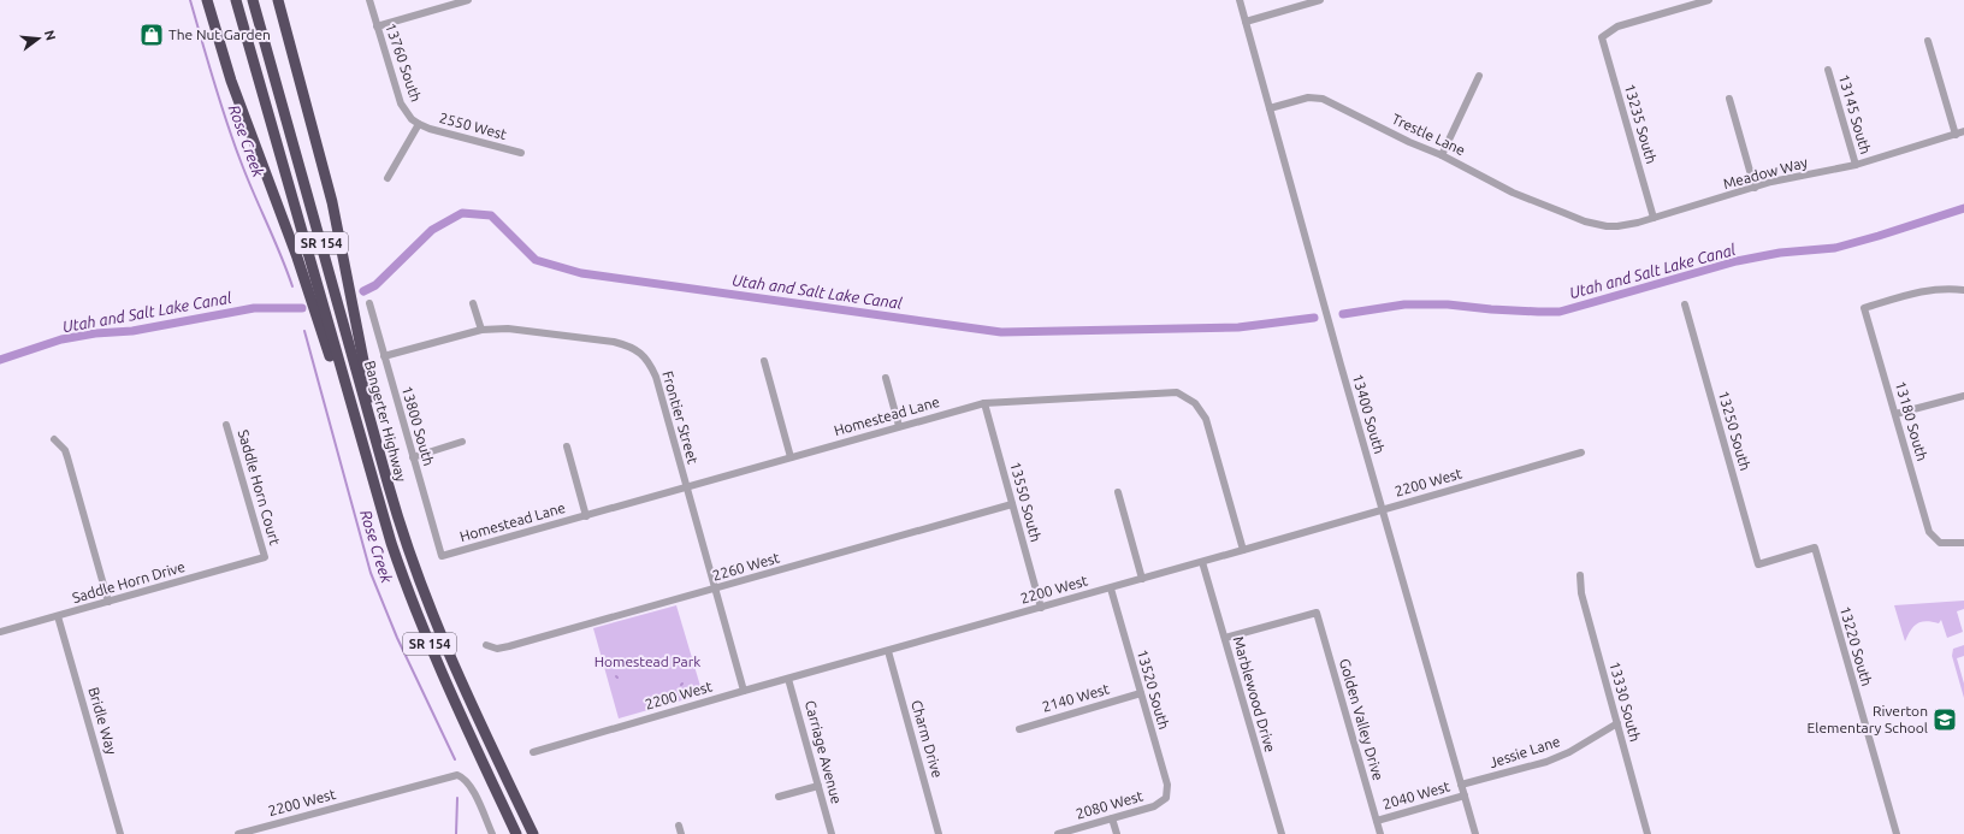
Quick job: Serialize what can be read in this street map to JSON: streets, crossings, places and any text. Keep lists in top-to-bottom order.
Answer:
{
  "streets": {
    "highway": ["SR 154", "Bangerter Highway"],
    "street": [
      "13760 South",
      "13145 South",
      "13235 South",
      "2550 West",
      "Trestle Lane",
      "Meadow Way",
      "13400 South",
      "Homestead Lane",
      "Frontier Street",
      "13180 South",
      "13800 South",
      "13250 South",
      "2200 West",
      "Saddle Horn Court",
      "13550 South",
      "2260 West",
      "Saddle Horn Drive",
      "13220 South",
      "13520 South",
      "Marblewood Drive",
      "2140 West",
      "13330 South",
      "Golden Valley Drive",
      "Bridle Way",
      "Charm Drive",
      "Carriage Avenue",
      "Jessie Lane",
      "2040 West",
      "2080 West"
    ]
  },
  "crossings": [
    ["13760 South", "2550 West"],
    ["13145 South", "Meadow Way"],
    ["13235 South", "Meadow Way"],
    ["Trestle Lane", "Meadow Way"],
    ["Trestle Lane", "13400 South"],
    ["13400 South", "2200 West"],
    ["13400 South", "Jessie Lane"],
    ["13400 South", "2040 West"],
    ["Homestead Lane", "Frontier Street"],
    ["Homestead Lane", "13800 South"],
    ["Homestead Lane", "2200 West"],
    ["Homestead Lane", "13550 South"],
    ["Frontier Street", "13800 South"],
    ["Frontier Street", "2200 West"],
    ["Frontier Street", "2260 West"],
    ["13250 South", "13220 South"],
    ["2200 West", "13550 South"],
    ["2200 West", "13520 South"],
    ["2200 West", "Marblewood Drive"],
    ["2200 West", "Charm Drive"],
    ["2200 West", "Carriage Avenue"],
    ["Saddle Horn Court", "Saddle Horn Drive"],
    ["13550 South", "2260 West"],
    ["Saddle Horn Drive", "Bridle Way"],
    ["13520 South", "2140 West"],
    ["13520 South", "2080 West"],
    ["Marblewood Drive", "Golden Valley Drive"],
    ["13330 South", "Jessie Lane"],
    ["Golden Valley Drive", "2040 West"]
  ],
  "water": ["Rose Creek", "Utah and Salt Lake Canal"],
  "parks": ["Homestead Park"],
  "places": {
    "shop": ["The Nut Garden"],
    "school or university": ["Riverton Elementary School"]
  },
  "north": "right"
}
